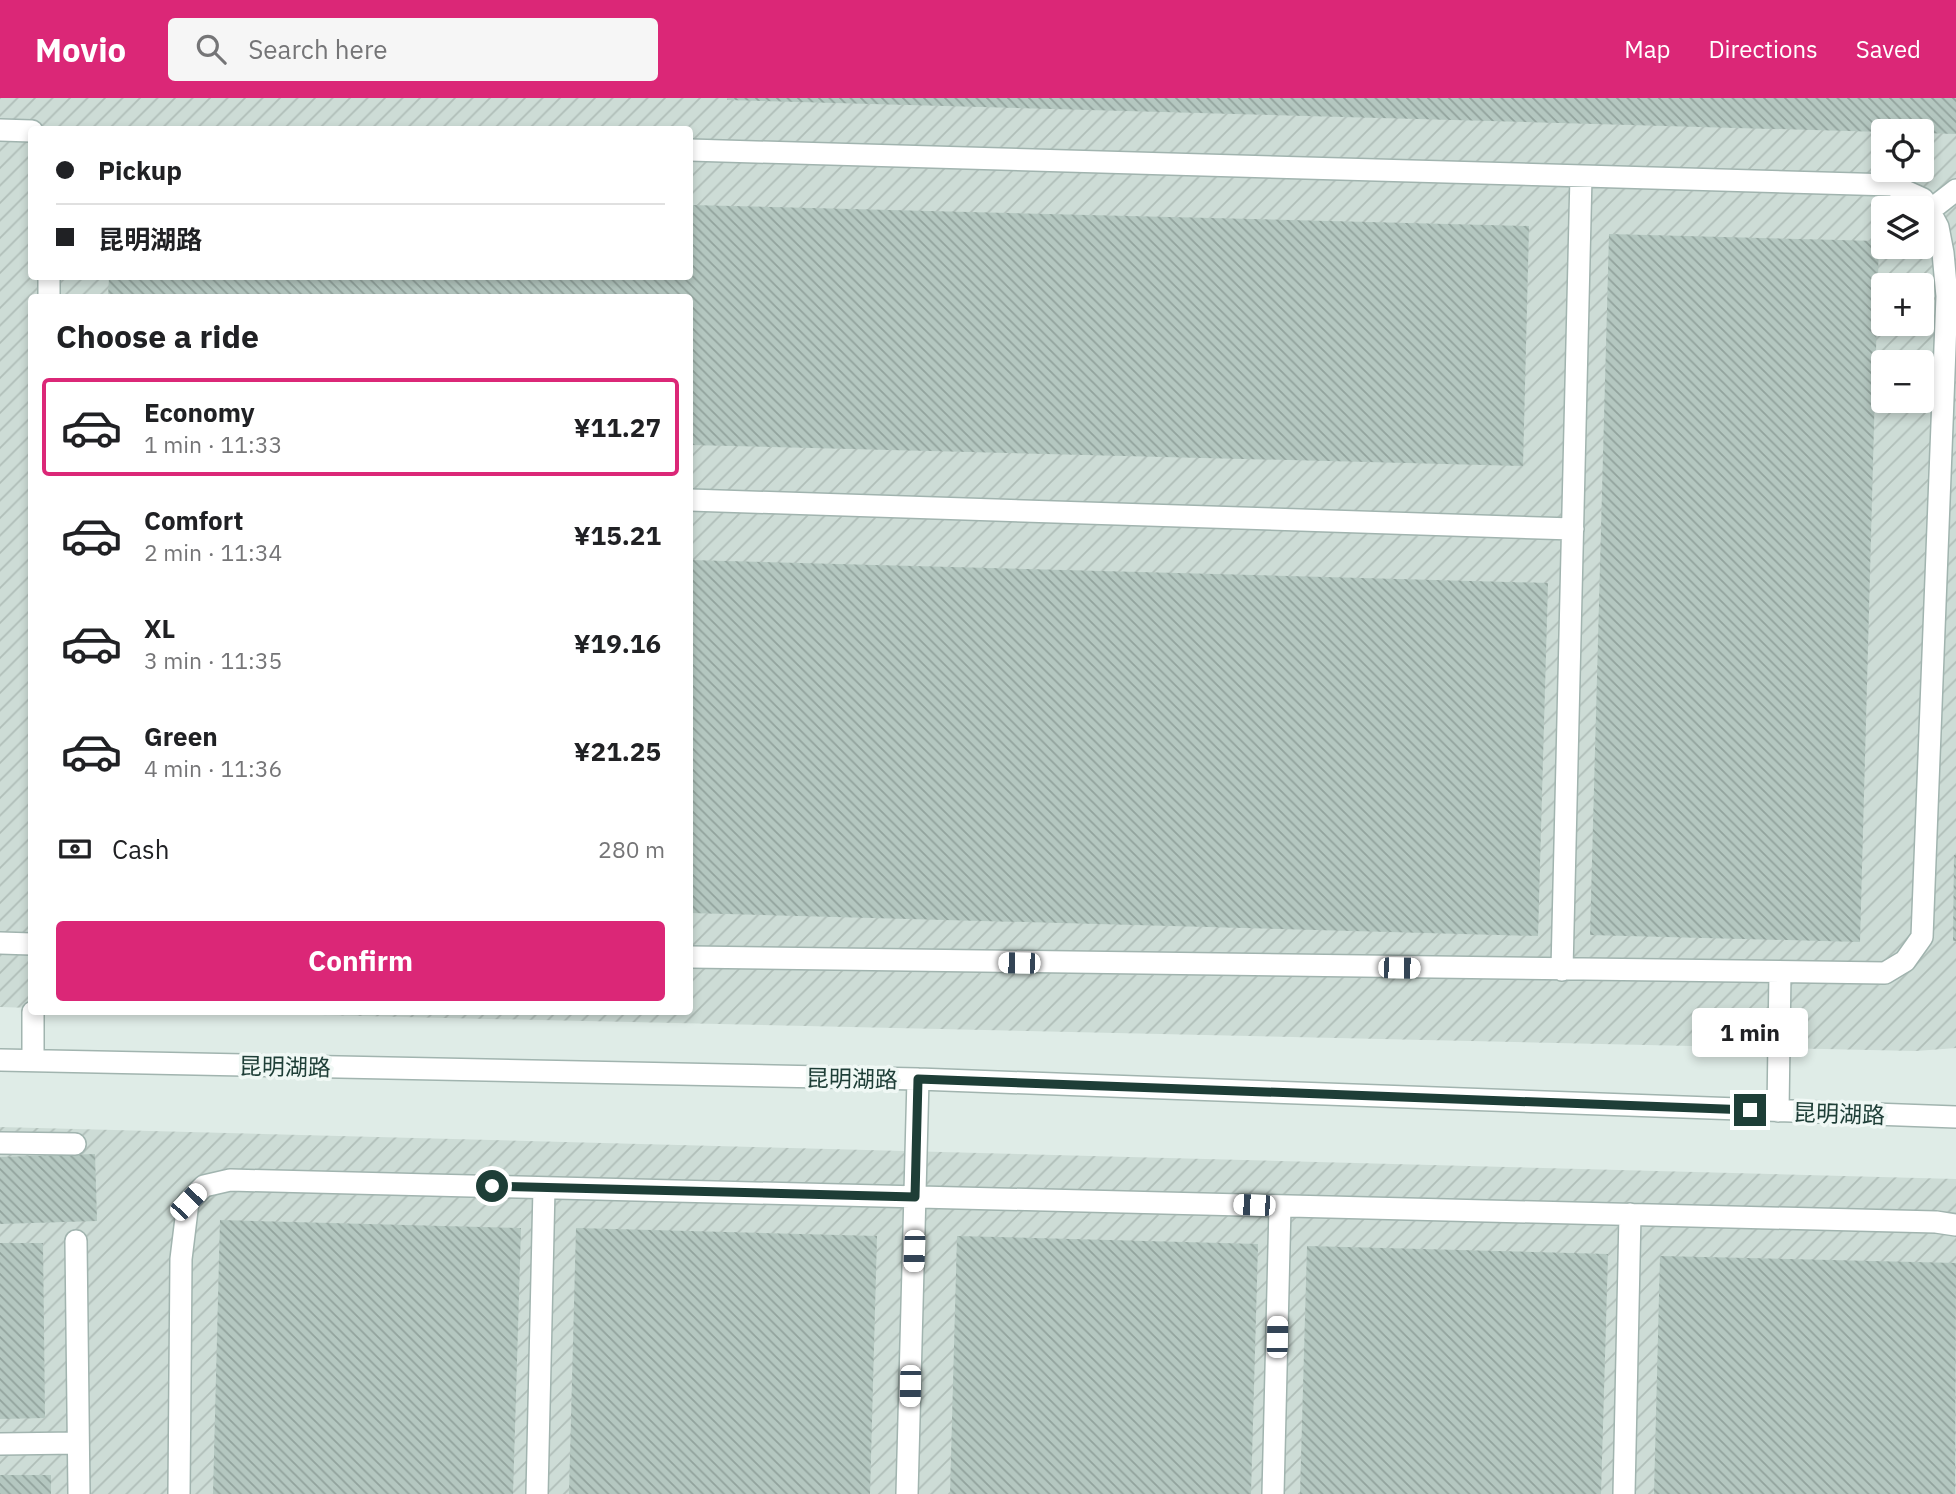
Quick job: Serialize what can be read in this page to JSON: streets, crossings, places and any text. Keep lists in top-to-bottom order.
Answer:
{
  "streets": {
    "street": ["昆明湖路"]
  },
  "page": {
    "header": "Movio",
    "search": "Search here",
    "nav": ["Map", "Directions", "Saved"],
    "map_buttons": ["+", "−"],
    "banner": ["Pickup", "昆明湖路"],
    "heading": "Choose a ride",
    "list": [
      {
        "name": "Economy",
        "note": "1 min · 11:33",
        "value": "¥11.27"
      },
      {
        "name": "Comfort",
        "note": "2 min · 11:34",
        "value": "¥15.21"
      },
      {
        "name": "XL",
        "note": "3 min · 11:35",
        "value": "¥19.16"
      },
      {
        "name": "Green",
        "note": "4 min · 11:36",
        "value": "¥21.25"
      }
    ],
    "pay": ["Cash", "280 m"],
    "buttons": "Confirm",
    "bubble": "1 min"
  }
}
